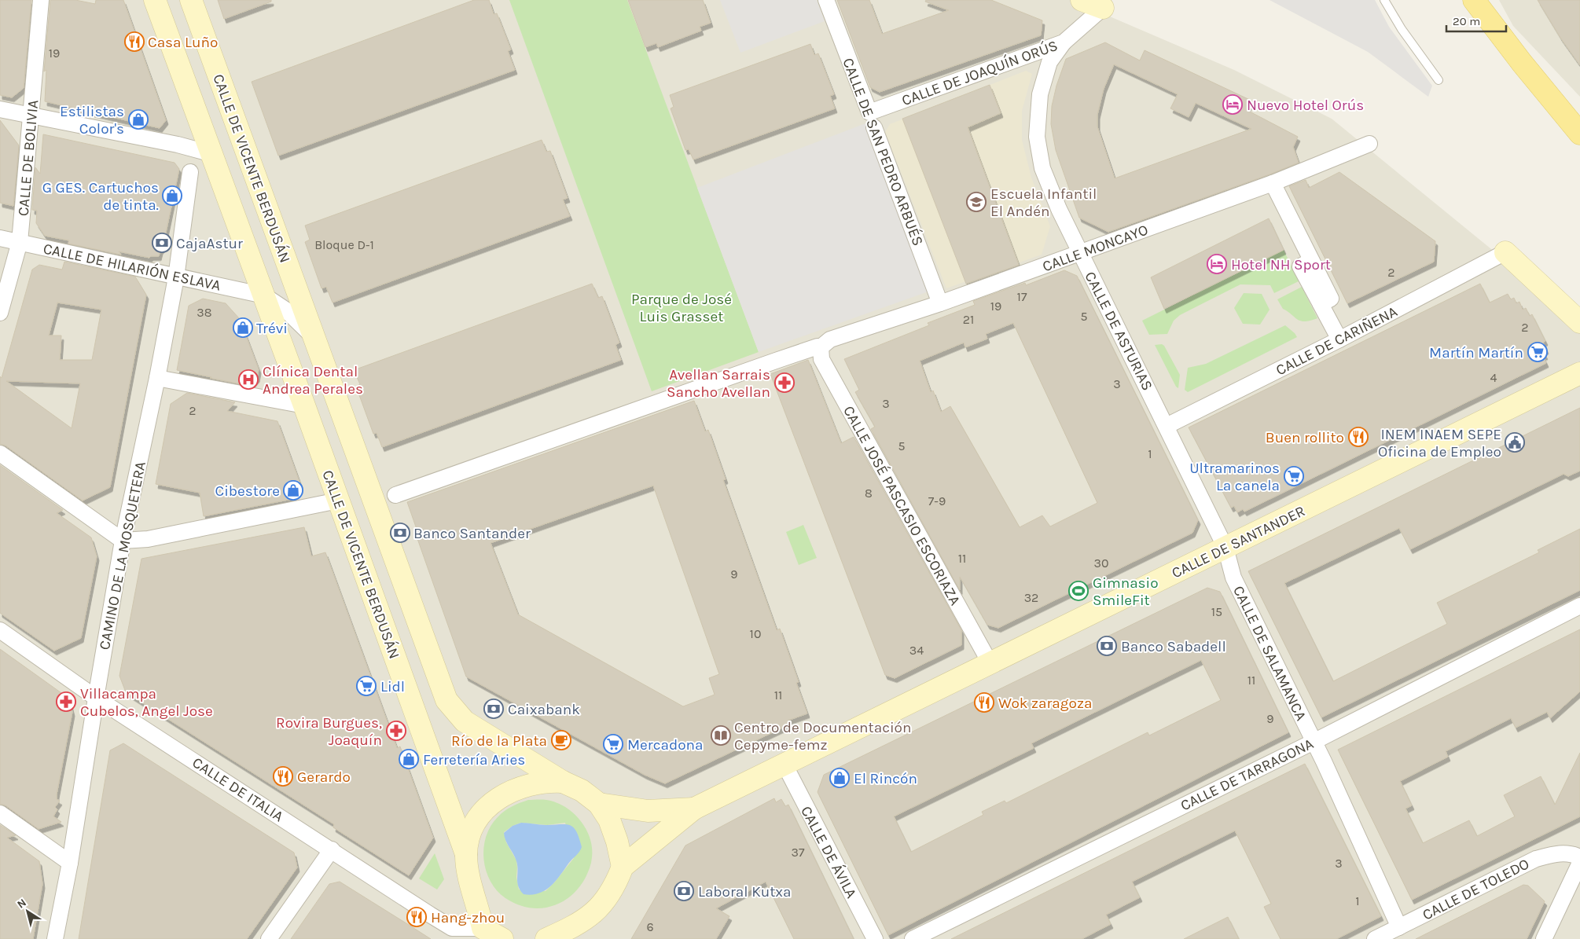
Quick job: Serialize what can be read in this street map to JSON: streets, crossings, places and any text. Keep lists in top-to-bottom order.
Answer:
{
  "streets": {
    "main road": ["CALLE DE VICENTE BERDUSÁN", "CALLE DE SANTANDER"],
    "street": [
      "CALLE DE JOAQUÍN ORÚS",
      "CALLE DE SAN PEDRO ARBUÉS",
      "CALLE DE BOLIVIA",
      "CALLE MONCAYO",
      "CALLE DE HILARIÓN ESLAVA",
      "CALLE DE ASTURIAS",
      "CALLE DE CARIÑENA",
      "CALLE JOSÉ PASCASIO ESCORIAZA",
      "CAMINO DE LA MOSQUETERA",
      "CALLE DE SALAMANCA",
      "CALLE DE TARRAGONA",
      "CALLE DE ITALIA",
      "CALLE DE ÁVILA",
      "CALLE DE TOLEDO"
    ]
  },
  "crossings": [
    ["CALLE DE JOAQUÍN ORÚS", "CALLE DE SAN PEDRO ARBUÉS"],
    ["CALLE DE JOAQUÍN ORÚS", "CALLE DE ASTURIAS"],
    ["CALLE DE SAN PEDRO ARBUÉS", "CALLE MONCAYO"],
    ["CALLE DE BOLIVIA", "CALLE DE HILARIÓN ESLAVA"],
    ["CALLE DE VICENTE BERDUSÁN", "CALLE DE HILARIÓN ESLAVA"],
    ["CALLE MONCAYO", "CALLE DE ASTURIAS"],
    ["CALLE MONCAYO", "CALLE JOSÉ PASCASIO ESCORIAZA"],
    ["CALLE DE HILARIÓN ESLAVA", "CAMINO DE LA MOSQUETERA"],
    ["CALLE DE ASTURIAS", "CALLE DE CARIÑENA"],
    ["CALLE DE ASTURIAS", "CALLE DE SANTANDER"],
    ["CALLE DE ASTURIAS", "CALLE DE SALAMANCA"],
    ["CALLE JOSÉ PASCASIO ESCORIAZA", "CALLE DE SANTANDER"],
    ["CALLE DE SANTANDER", "CALLE DE SALAMANCA"],
    ["CALLE DE SANTANDER", "CALLE DE ÁVILA"],
    ["CAMINO DE LA MOSQUETERA", "CALLE DE ITALIA"],
    ["CALLE DE SALAMANCA", "CALLE DE TARRAGONA"],
    ["CALLE DE SALAMANCA", "CALLE DE TOLEDO"]
  ],
  "parks": ["Parque de José Luis Grasset"],
  "places": {
    "restaurant": [
      "Casa Luño",
      "Buen rollito",
      "Wok zaragoza",
      "Gerardo",
      "Hang-zhou"
    ],
    "hotel": ["Nuevo Hotel Orús", "Hotel NH Sport"],
    "shop": [
      "Estilistas Color's",
      "G GES. Cartuchos de tinta.",
      "Trévi",
      "Cibestore",
      "Ferretería Aries",
      "El Rincón"
    ],
    "school or university": ["Escuela Infantil El Andén"],
    "bank": [
      "CajaAstur",
      "Banco Santander",
      "Banco Sabadell",
      "Caixabank",
      "Laboral Kutxa"
    ],
    "supermarket": [
      "Martín Martín",
      "Ultramarinos La canela",
      "Lidl",
      "Mercadona"
    ],
    "hospital": ["Clínica Dental Andrea Perales"],
    "pharmacy": ["Avellan Sarrais Sancho Avellan", "Villacampa Cubelos, Angel Jose", "Rovira Burgues, Joaquín"],
    "public building": ["INEM INAEM SEPE Oficina de Empleo"],
    "sports": ["Gimnasio SmileFit"],
    "library": ["Centro de Documentación Cepyme-femz"],
    "cafe": ["Río de la Plata"]
  },
  "house_numbers": [
    "19",
    "Bloque D-1",
    "2",
    "17",
    "19",
    "38",
    "5",
    "21",
    "2",
    "4",
    "3",
    "3",
    "2",
    "5",
    "1",
    "8",
    "7-9",
    "11",
    "30",
    "9",
    "32",
    "15",
    "10",
    "34",
    "11",
    "11",
    "9",
    "37",
    "3",
    "1",
    "6"
  ],
  "scale_bar": "20 m",
  "north": "top left"
}
